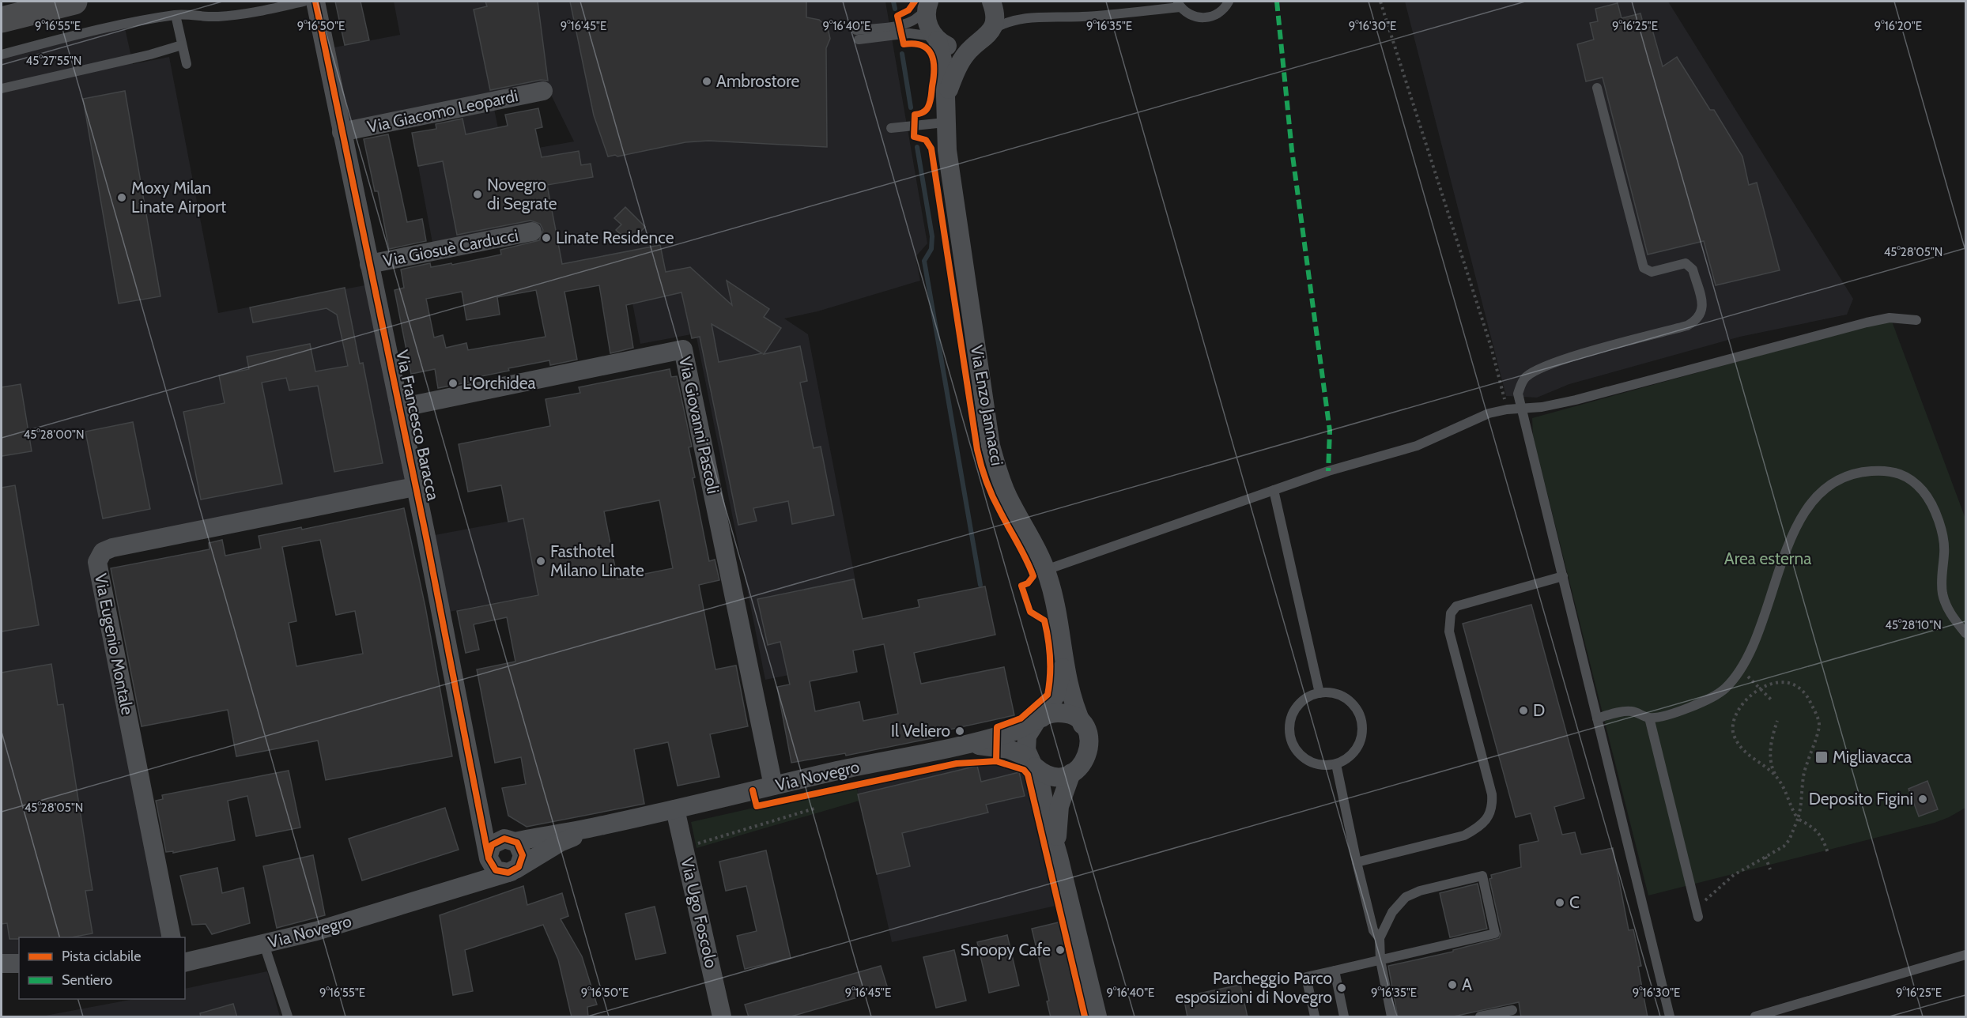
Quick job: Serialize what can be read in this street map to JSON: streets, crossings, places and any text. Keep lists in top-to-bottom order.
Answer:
{
  "streets": {
    "street": [
      "Via Giacomo Leopardi",
      "Via Giosuè Carducci",
      "Via Enzo Jannacci",
      "Via Francesco Baracca",
      "Via Giovanni Pascoli",
      "Via Eugenio Montale",
      "Via Novegro",
      "Via Ugo Foscolo"
    ]
  },
  "crossings": [
    ["Via Giacomo Leopardi", "Via Francesco Baracca"],
    ["Via Giosuè Carducci", "Via Francesco Baracca"],
    ["Via Enzo Jannacci", "Via Novegro"],
    ["Via Francesco Baracca", "Via Giovanni Pascoli"],
    ["Via Francesco Baracca", "Via Eugenio Montale"],
    ["Via Francesco Baracca", "Via Novegro"],
    ["Via Giovanni Pascoli", "Via Novegro"],
    ["Via Novegro", "Via Ugo Foscolo"]
  ],
  "parks": ["Area esterna"],
  "places": {
    "other": [
      "Ambrostore",
      "Novegro di Segrate",
      "Moxy Milan Linate Airport",
      "Linate Residence",
      "L'Orchidea",
      "Fasthotel Milano Linate",
      "D",
      "Il Veliero",
      "Deposito Figini",
      "C",
      "Snoopy Cafe",
      "A",
      "Parcheggio Parco esposizioni di Novegro"
    ],
    "transit": ["Migliavacca"]
  },
  "legend": ["Pista ciclabile", "Sentiero"],
  "coordinates": [
    "9°16'55\"E",
    "9°16'50\"E",
    "9°16'45\"E",
    "9°16'40\"E",
    "9°16'35\"E",
    "9°16'30\"E",
    "9°16'25\"E",
    "9°16'20\"E",
    "45°27'55\"N",
    "45°28'05\"N",
    "45°28'00\"N",
    "45°28'10\"N"
  ]
}
